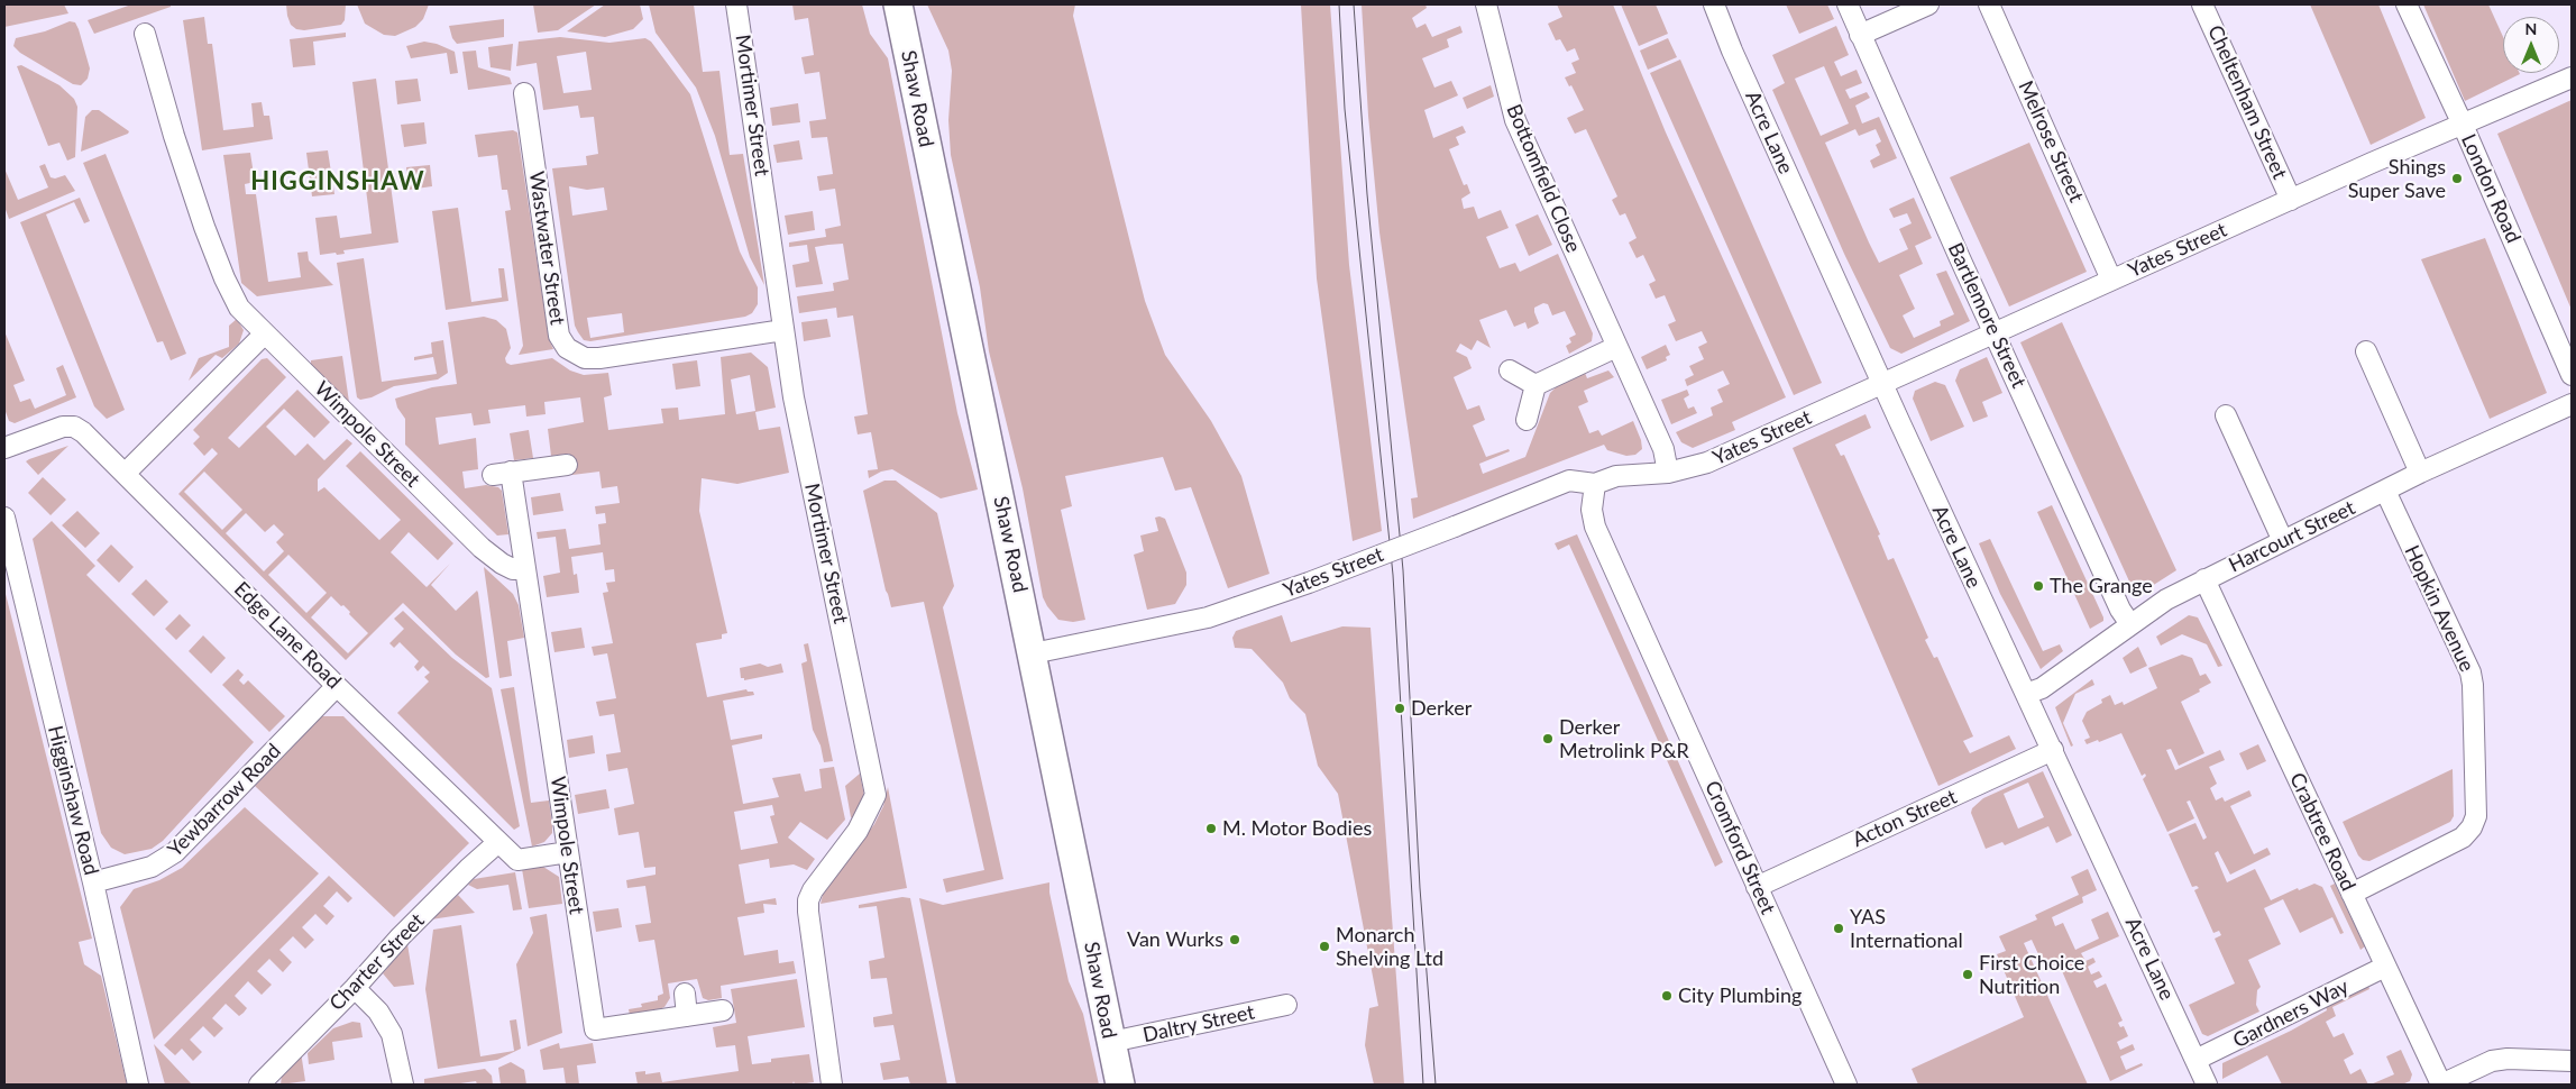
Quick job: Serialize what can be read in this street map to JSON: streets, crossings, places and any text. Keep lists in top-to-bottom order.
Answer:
{
  "streets": {
    "main road": ["Shaw Road"],
    "street": [
      "Cheltenham Street",
      "Mortimer Street",
      "Acre Lane",
      "Melrose Street",
      "Bottomfield Close",
      "London Road",
      "Wastwater Street",
      "Yates Street",
      "Bartlemore Street",
      "Wimpole Street",
      "Harcourt Street",
      "Hopkin Avenue",
      "Edge Lane Road",
      "Higginshaw Road",
      "Yewbarrow Road",
      "Acton Street",
      "Crabtree Road",
      "Cromford Street",
      "Charter Street",
      "Gardners Way",
      "Daltry Street"
    ]
  },
  "crossings": [
    ["Shaw Road", "Yates Street"],
    ["Shaw Road", "Daltry Street"],
    ["Cheltenham Street", "Yates Street"],
    ["Mortimer Street", "Wastwater Street"],
    ["Acre Lane", "Yates Street"],
    ["Acre Lane", "Harcourt Street"],
    ["Acre Lane", "Acton Street"],
    ["Acre Lane", "Gardners Way"],
    ["Melrose Street", "Yates Street"],
    ["Bottomfield Close", "Yates Street"],
    ["London Road", "Yates Street"],
    ["Yates Street", "Bartlemore Street"],
    ["Yates Street", "Cromford Street"],
    ["Bartlemore Street", "Harcourt Street"],
    ["Wimpole Street", "Edge Lane Road"],
    ["Harcourt Street", "Hopkin Avenue"],
    ["Harcourt Street", "Crabtree Road"],
    ["Hopkin Avenue", "Crabtree Road"],
    ["Edge Lane Road", "Yewbarrow Road"],
    ["Edge Lane Road", "Charter Street"],
    ["Higginshaw Road", "Yewbarrow Road"],
    ["Acton Street", "Cromford Street"],
    ["Crabtree Road", "Gardners Way"]
  ],
  "districts": ["HIGGINSHAW"],
  "places": [
    "Shings Super Save",
    "The Grange",
    "Derker",
    "Derker Metrolink P&R",
    "M. Motor Bodies",
    "YAS International",
    "Van Wurks",
    "Monarch Shelving Ltd",
    "First Choice Nutrition",
    "City Plumbing"
  ],
  "north": "top"
}
